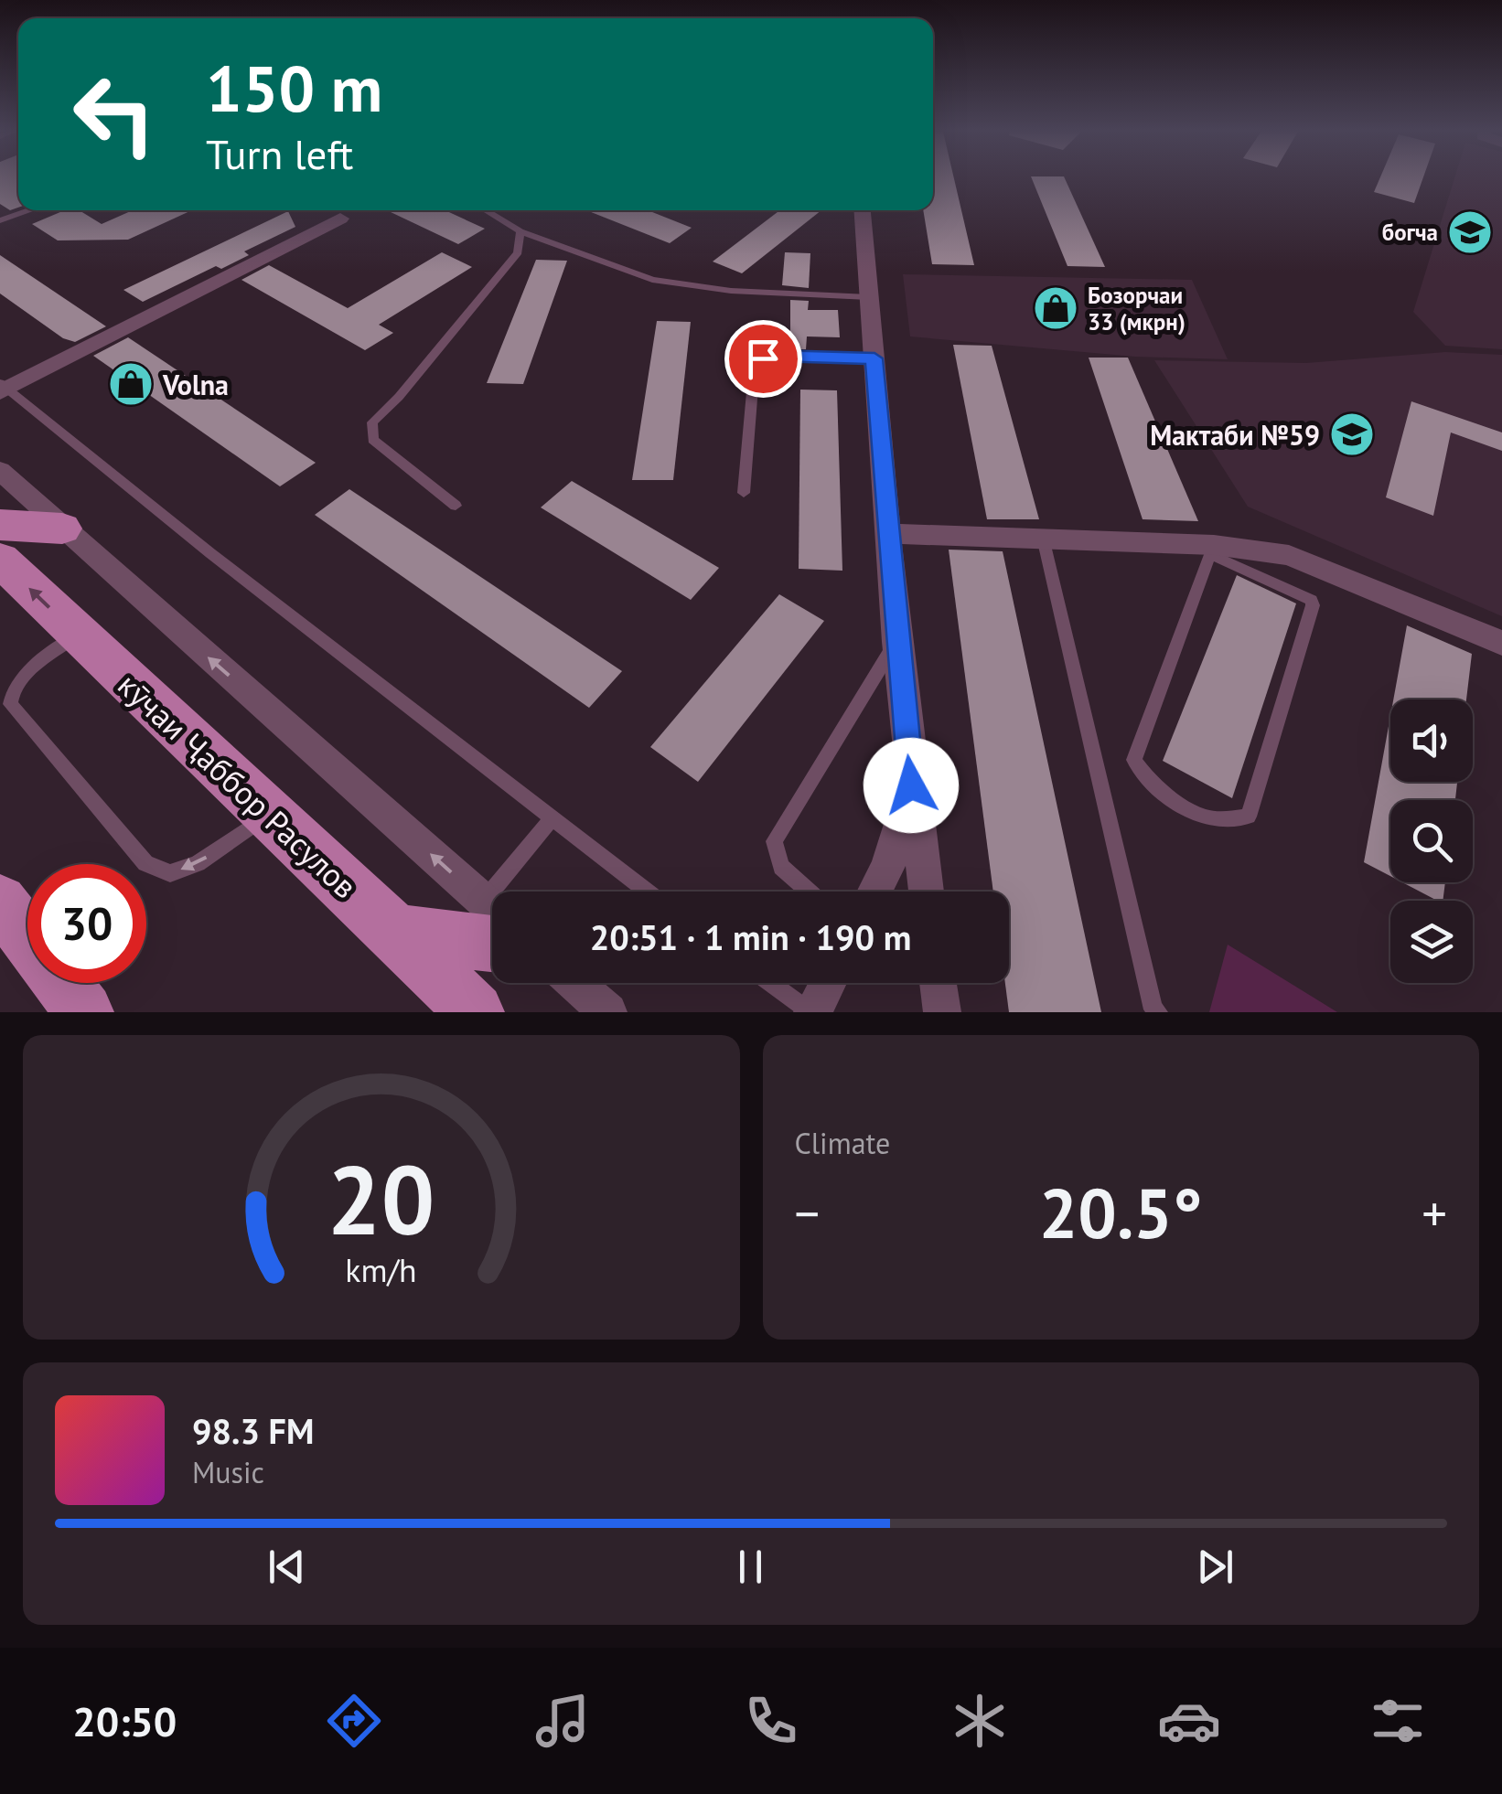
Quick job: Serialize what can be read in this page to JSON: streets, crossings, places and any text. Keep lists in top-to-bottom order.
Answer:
{
  "streets": {
    "main road": ["кӯчаи Ҷаббор Расулов"]
  },
  "places": {
    "school or university": ["богча", "Мактаби №59"],
    "shop": ["Бозорчаи 33 (мкрн)", "Volna"]
  },
  "page": {
    "turn": ["150 m", "Turn left"],
    "limit": "30",
    "trip": "20:51 · 1 min · 190 m",
    "tile": "Climate",
    "heat": ["−", "20.5°", "+"],
    "song": ["98.3 FM", "Music"],
    "tabs": "20:50",
    "gauge": ["20", "km/h"]
  }
}
